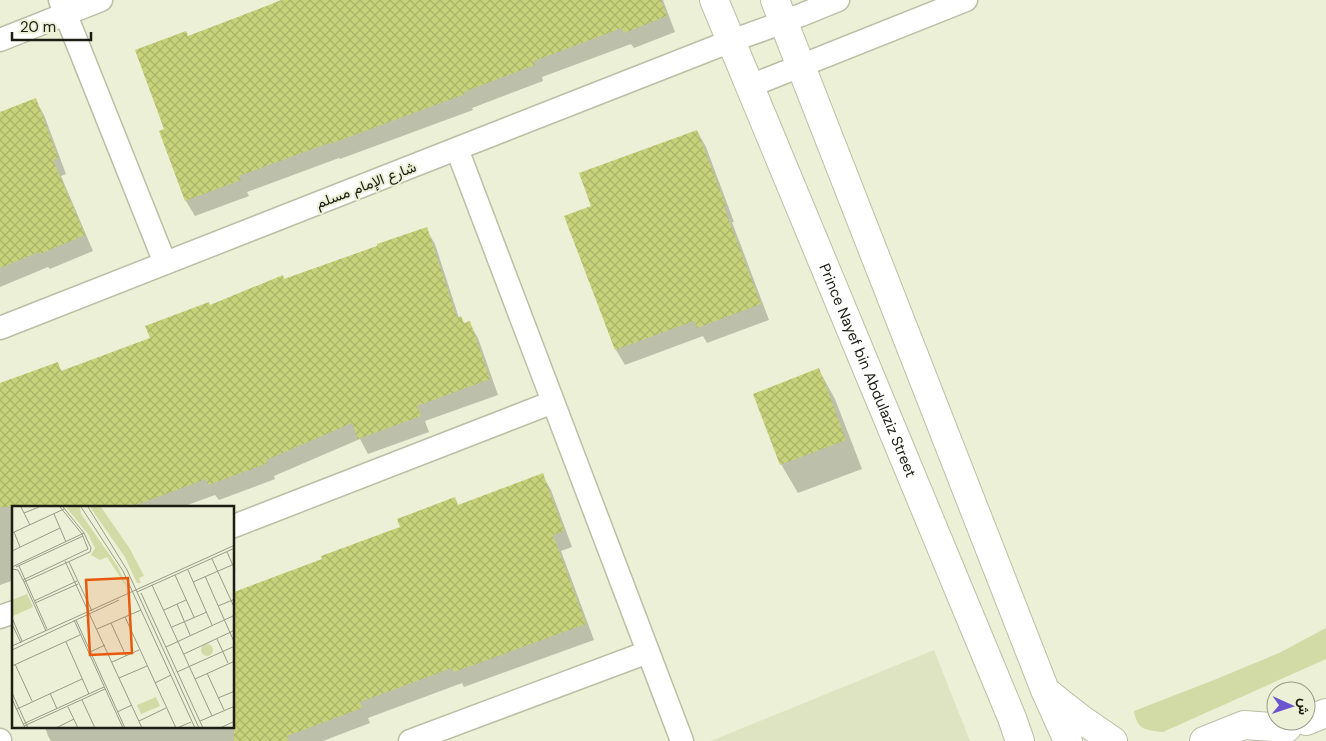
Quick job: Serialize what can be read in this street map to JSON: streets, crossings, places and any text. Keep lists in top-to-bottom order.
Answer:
{
  "streets": {
    "main road": ["Prince Nayef bin Abdulaziz Street"],
    "street": ["شارع الإمام مسلم"]
  },
  "crossings": [
    ["شارع الإمام مسلم", "Prince Nayef bin Abdulaziz Street"]
  ],
  "scale_bar": "20 m",
  "north": "right"
}
